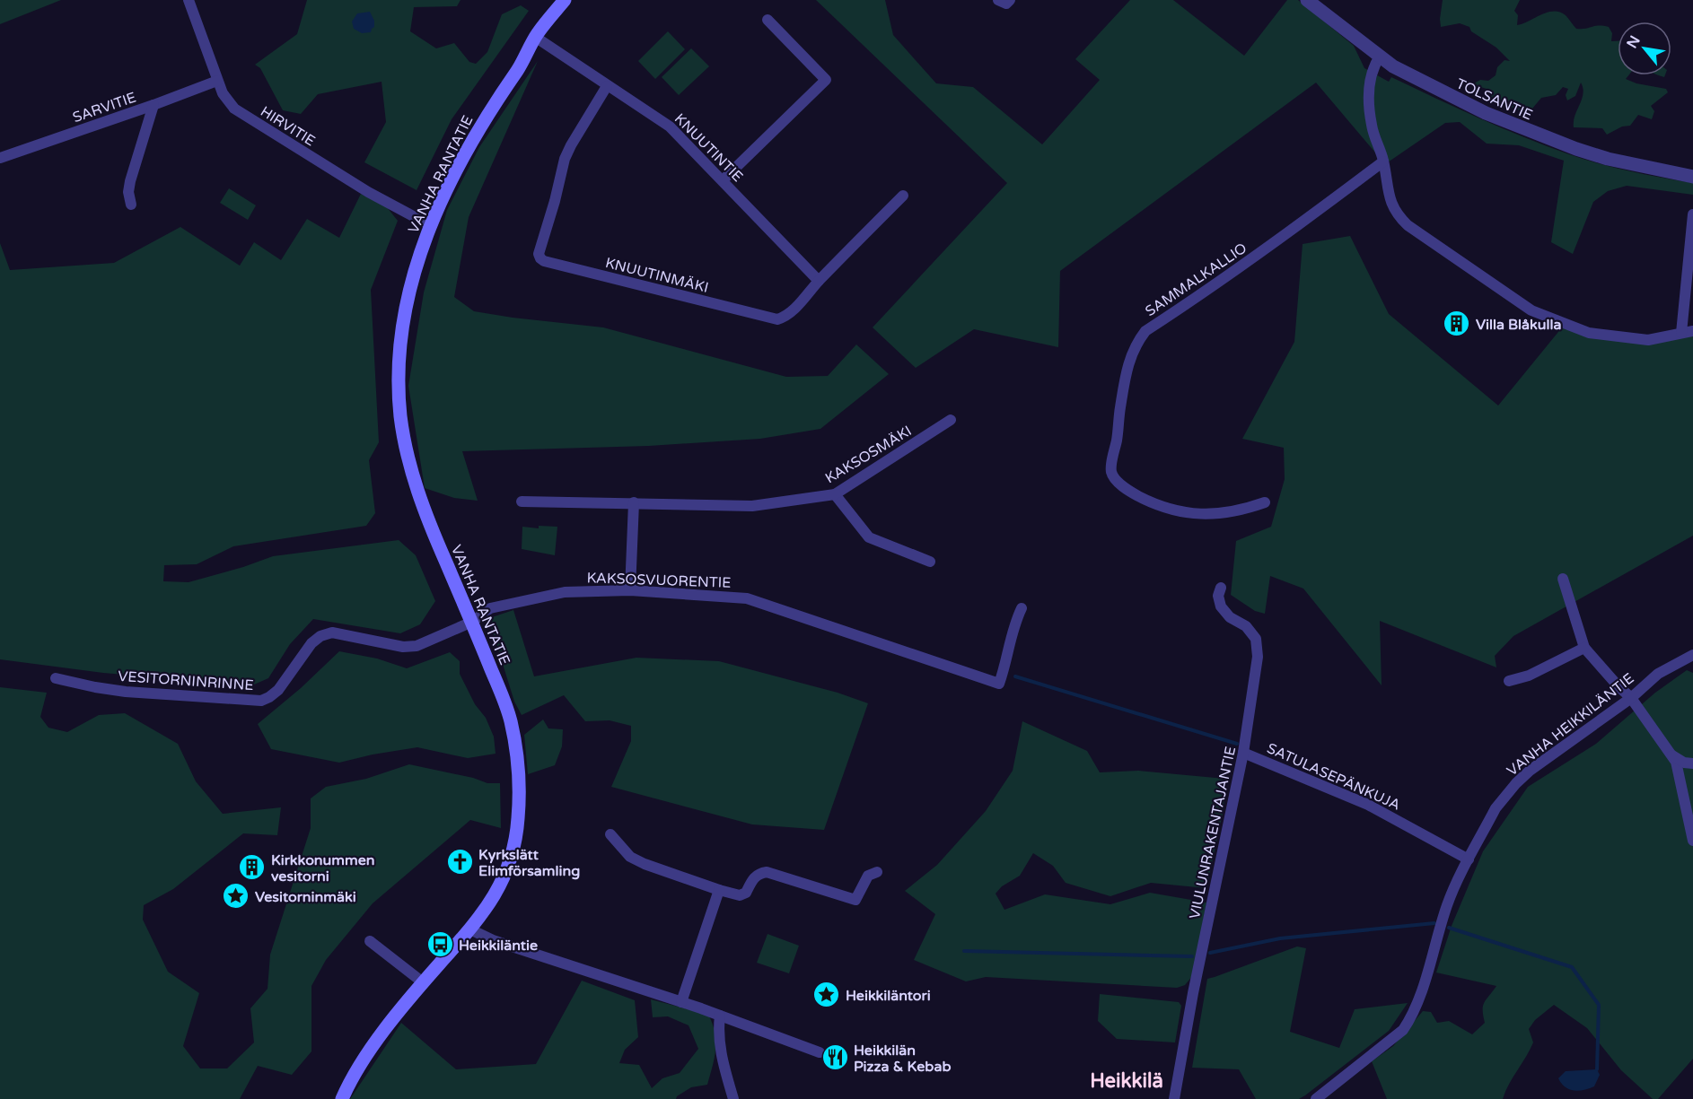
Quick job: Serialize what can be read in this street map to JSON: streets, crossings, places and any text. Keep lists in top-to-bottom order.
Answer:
{
  "streets": {
    "main road": ["VANHA RANTATIE"],
    "street": [
      "TOLSANTIE",
      "SARVITIE",
      "HIRVITIE",
      "KNUUTINTIE",
      "KNUUTINMÄKI",
      "SAMMALKALLIO",
      "KAKSOSMÄKI",
      "KAKSOSVUORENTIE",
      "VESITORNINRINNE",
      "VANHA HEIKKILÄNTIE",
      "SATULASEPÄNKUJA",
      "VIULUNRAKENTAJANTIE"
    ]
  },
  "crossings": [
    ["SARVITIE", "HIRVITIE"],
    ["HIRVITIE", "VANHA RANTATIE"],
    ["KNUUTINTIE", "VANHA RANTATIE"],
    ["KNUUTINTIE", "KNUUTINMÄKI"],
    ["VANHA RANTATIE", "KAKSOSVUORENTIE"],
    ["VANHA RANTATIE", "VESITORNINRINNE"],
    ["KAKSOSVUORENTIE", "VESITORNINRINNE"],
    ["VANHA HEIKKILÄNTIE", "SATULASEPÄNKUJA"],
    ["SATULASEPÄNKUJA", "VIULUNRAKENTAJANTIE"]
  ],
  "districts": ["Heikkilä"],
  "places": {
    "building": ["Villa Blåkulla", "Kirkkonummen vesitorni"],
    "church": ["Kyrkslätt Elimförsamling"],
    "place": ["Vesitorninmäki", "Heikkiläntori"],
    "bus stop": ["Heikkiläntie"],
    "restaurant": ["Heikkilän Pizza & Kebab"]
  },
  "north": "top left"
}
